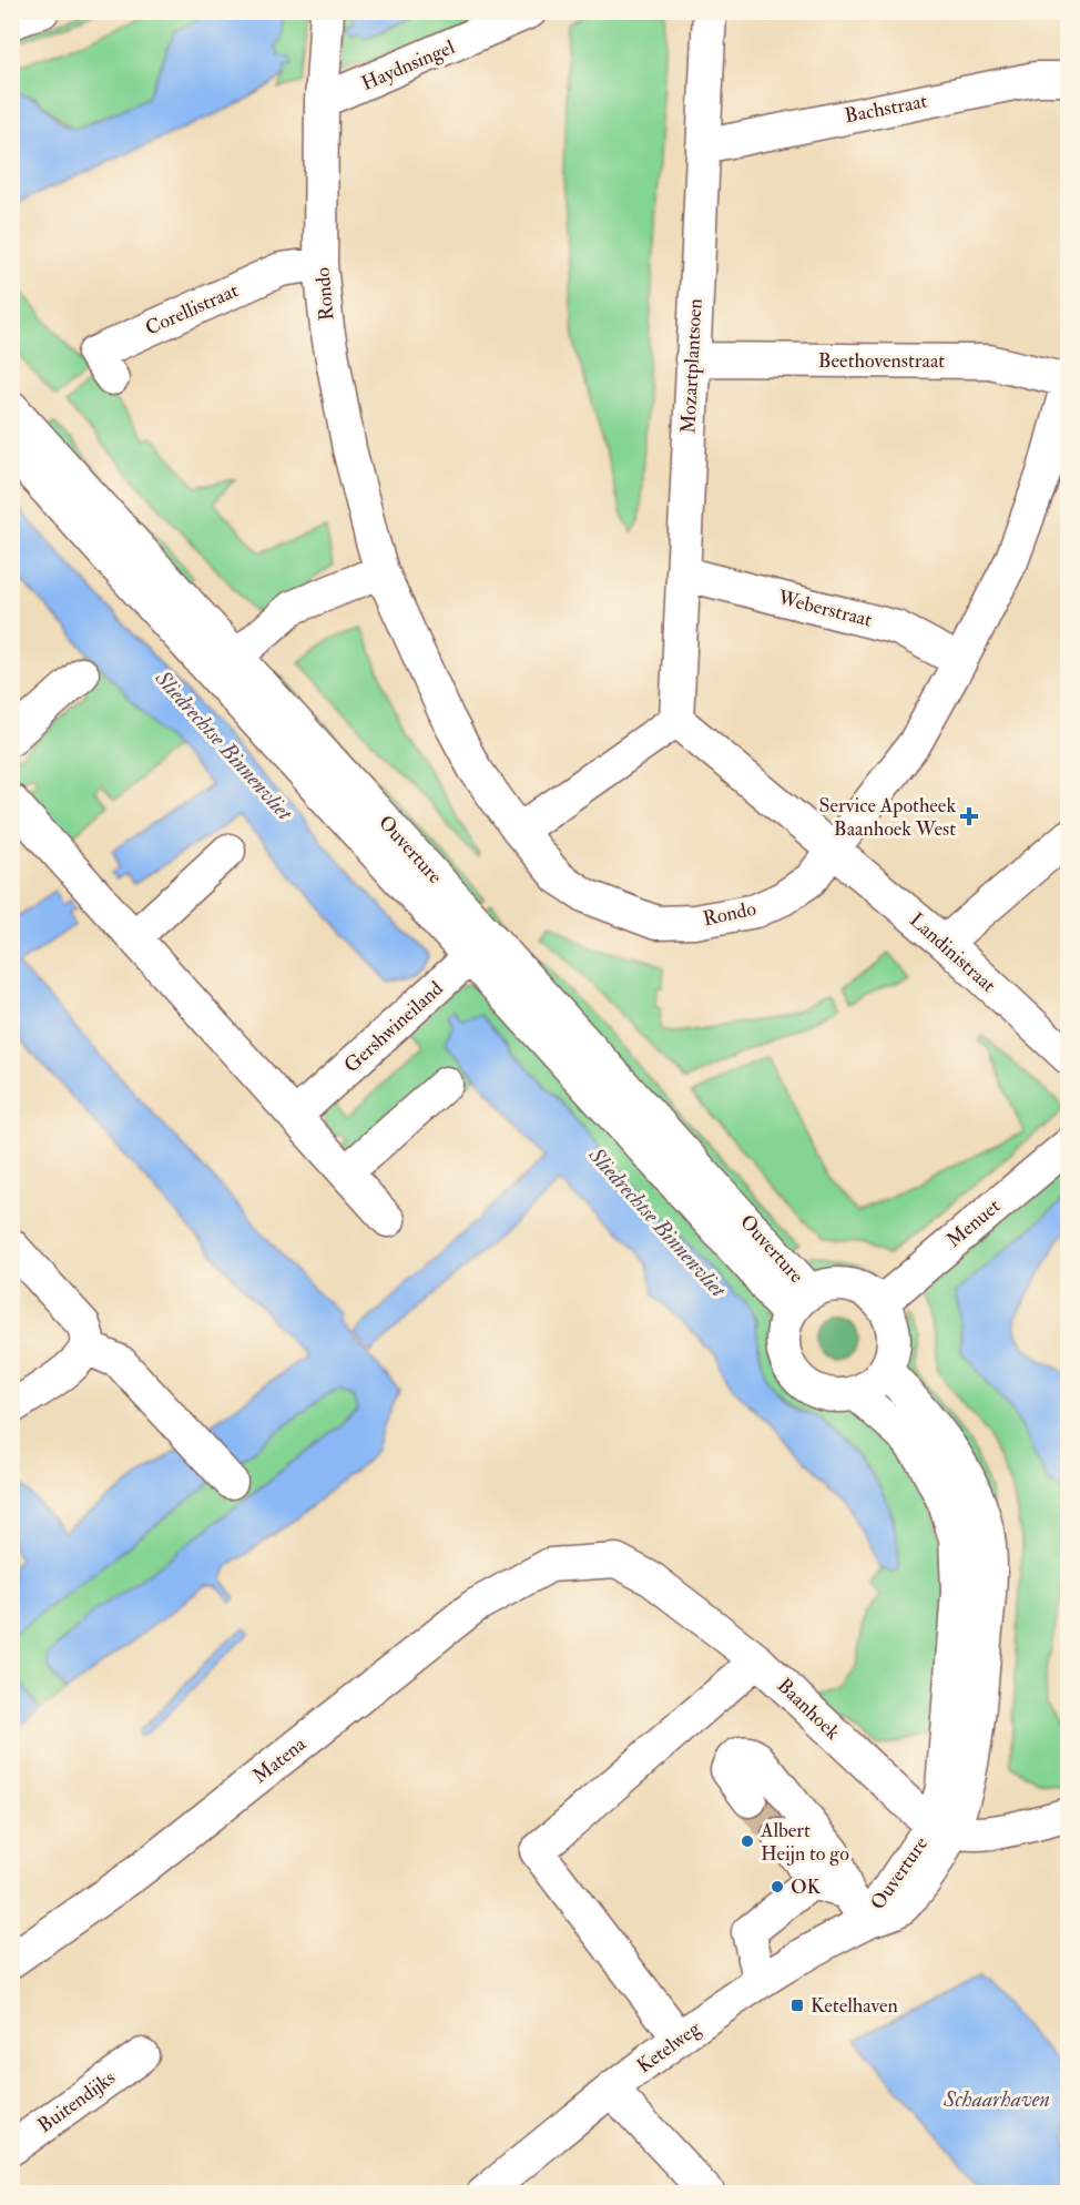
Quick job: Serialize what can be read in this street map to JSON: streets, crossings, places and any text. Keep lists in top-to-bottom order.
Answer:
{
  "streets": {
    "street": [
      "Haydnsingel",
      "Bachstraat",
      "Rondo",
      "Corellistraat",
      "Beethovenstraat",
      "Mozartplantsoen",
      "Weberstraat",
      "Ouverture",
      "Landinistraat",
      "Gershwineiland",
      "Menuet",
      "Baanhoek",
      "Matena",
      "Ketelweg",
      "Buitendijks"
    ]
  },
  "crossings": [
    ["Haydnsingel", "Rondo"],
    ["Bachstraat", "Mozartplantsoen"],
    ["Rondo", "Corellistraat"],
    ["Rondo", "Beethovenstraat"],
    ["Rondo", "Weberstraat"],
    ["Rondo", "Landinistraat"],
    ["Beethovenstraat", "Mozartplantsoen"],
    ["Mozartplantsoen", "Weberstraat"],
    ["Ouverture", "Gershwineiland"],
    ["Ouverture", "Menuet"],
    ["Ouverture", "Baanhoek"],
    ["Ouverture", "Ketelweg"],
    ["Baanhoek", "Matena"]
  ],
  "water": ["Sliedrechtse Binnenvliet", "Schaarhaven"],
  "places": {
    "health": ["Service Apotheek Baanhoek West"],
    "other": ["Albert Heijn to go", "OK"],
    "transit": ["Ketelhaven"]
  }
}
